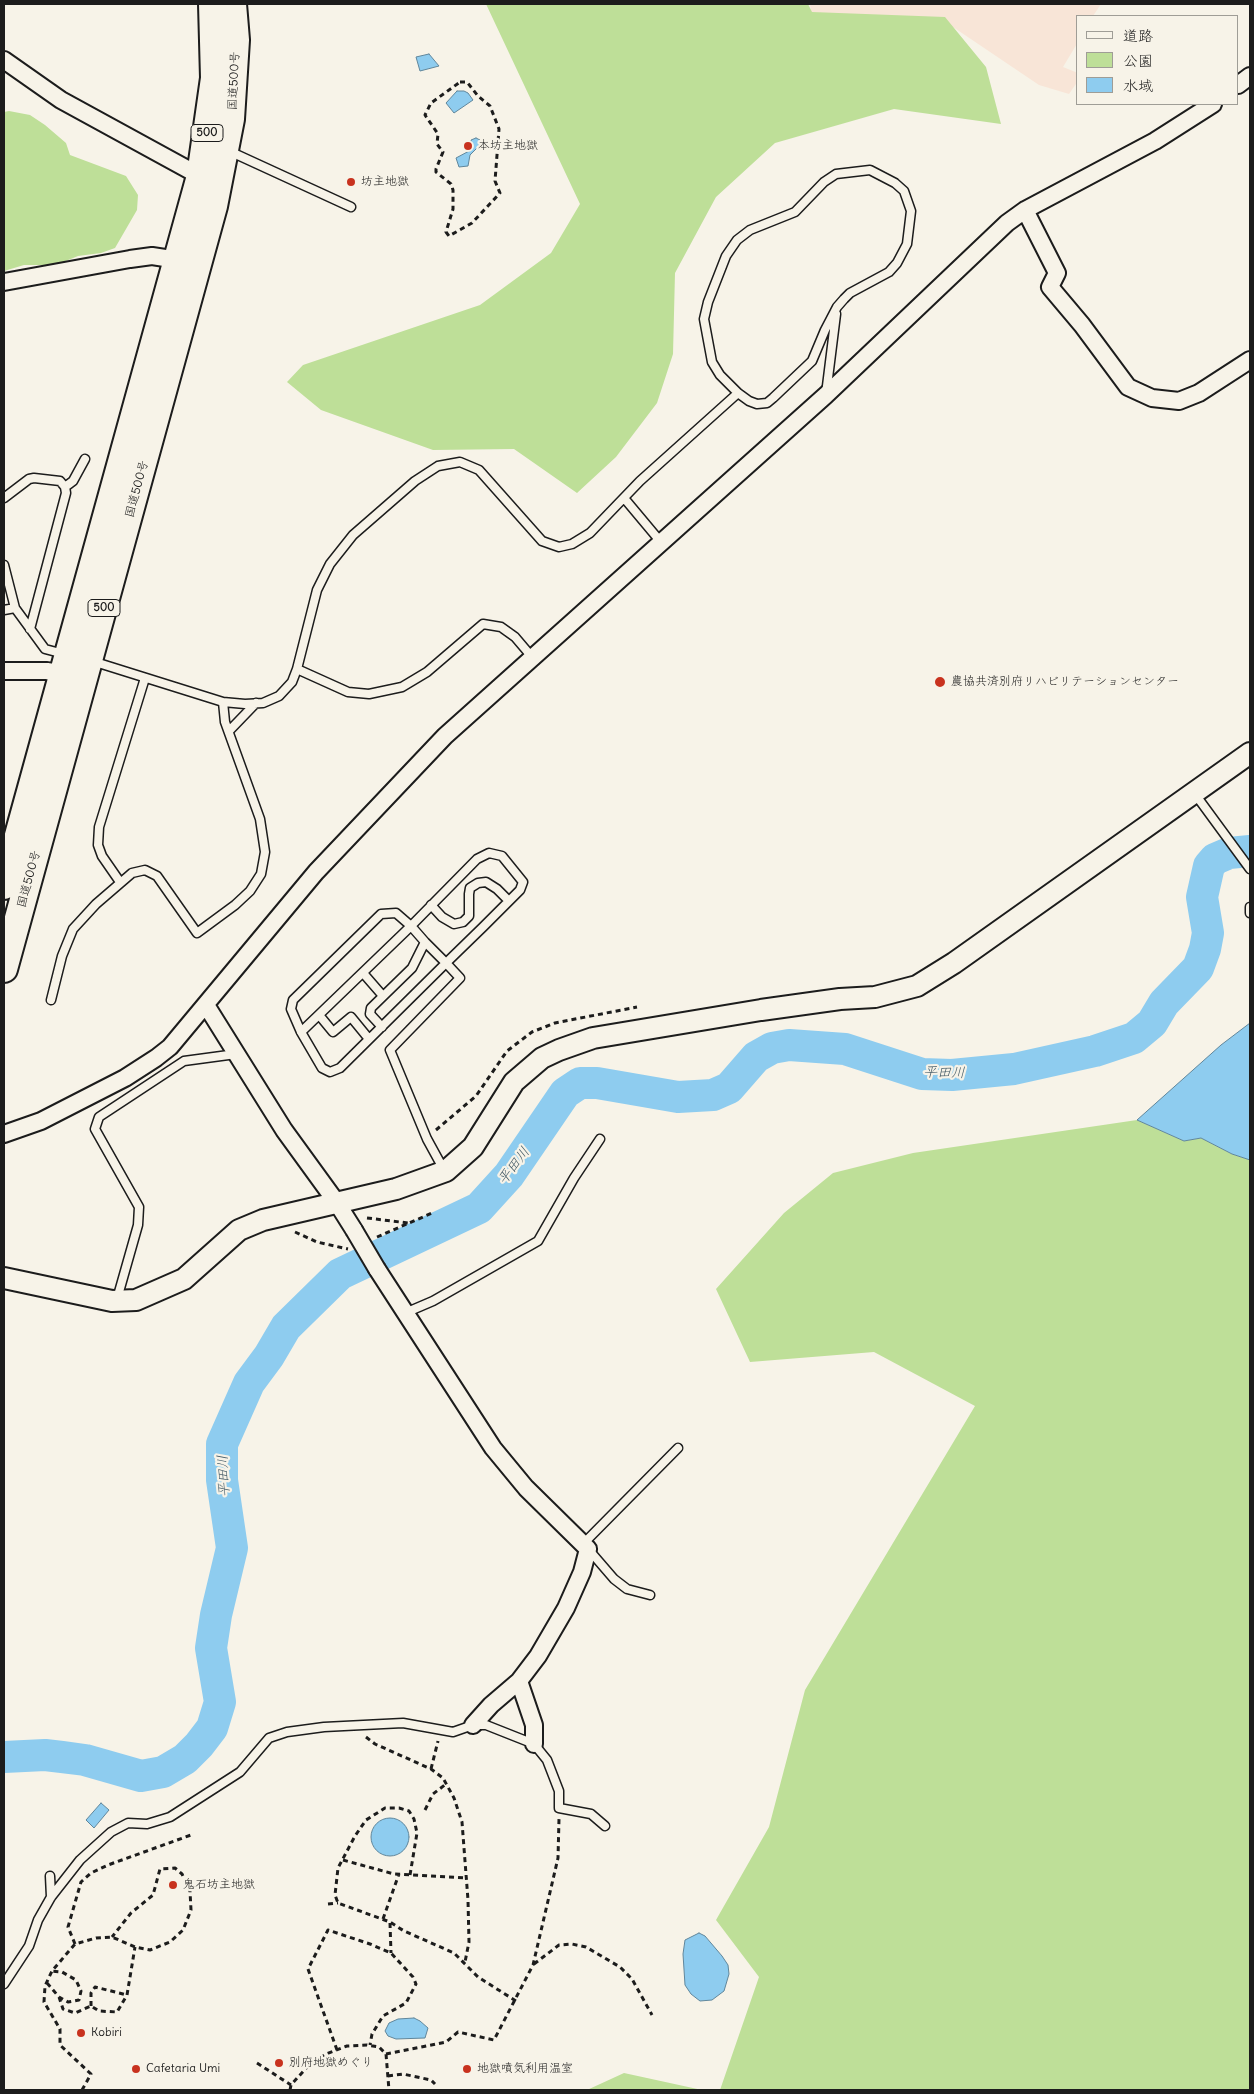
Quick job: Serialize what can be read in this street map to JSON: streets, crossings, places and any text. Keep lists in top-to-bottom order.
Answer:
{
  "streets": {
    "highway": ["国道500号", "500"]
  },
  "water": ["平田川"],
  "places": [
    "本坊主地獄",
    "坊主地獄",
    "農協共済別府リハビリテーションセンター",
    "鬼石坊主地獄",
    "Kobiri",
    "別府地獄めぐり",
    "Cafetaria Umi",
    "地獄噴気利用温室"
  ],
  "legend": ["道路", "公園", "水域"]
}
